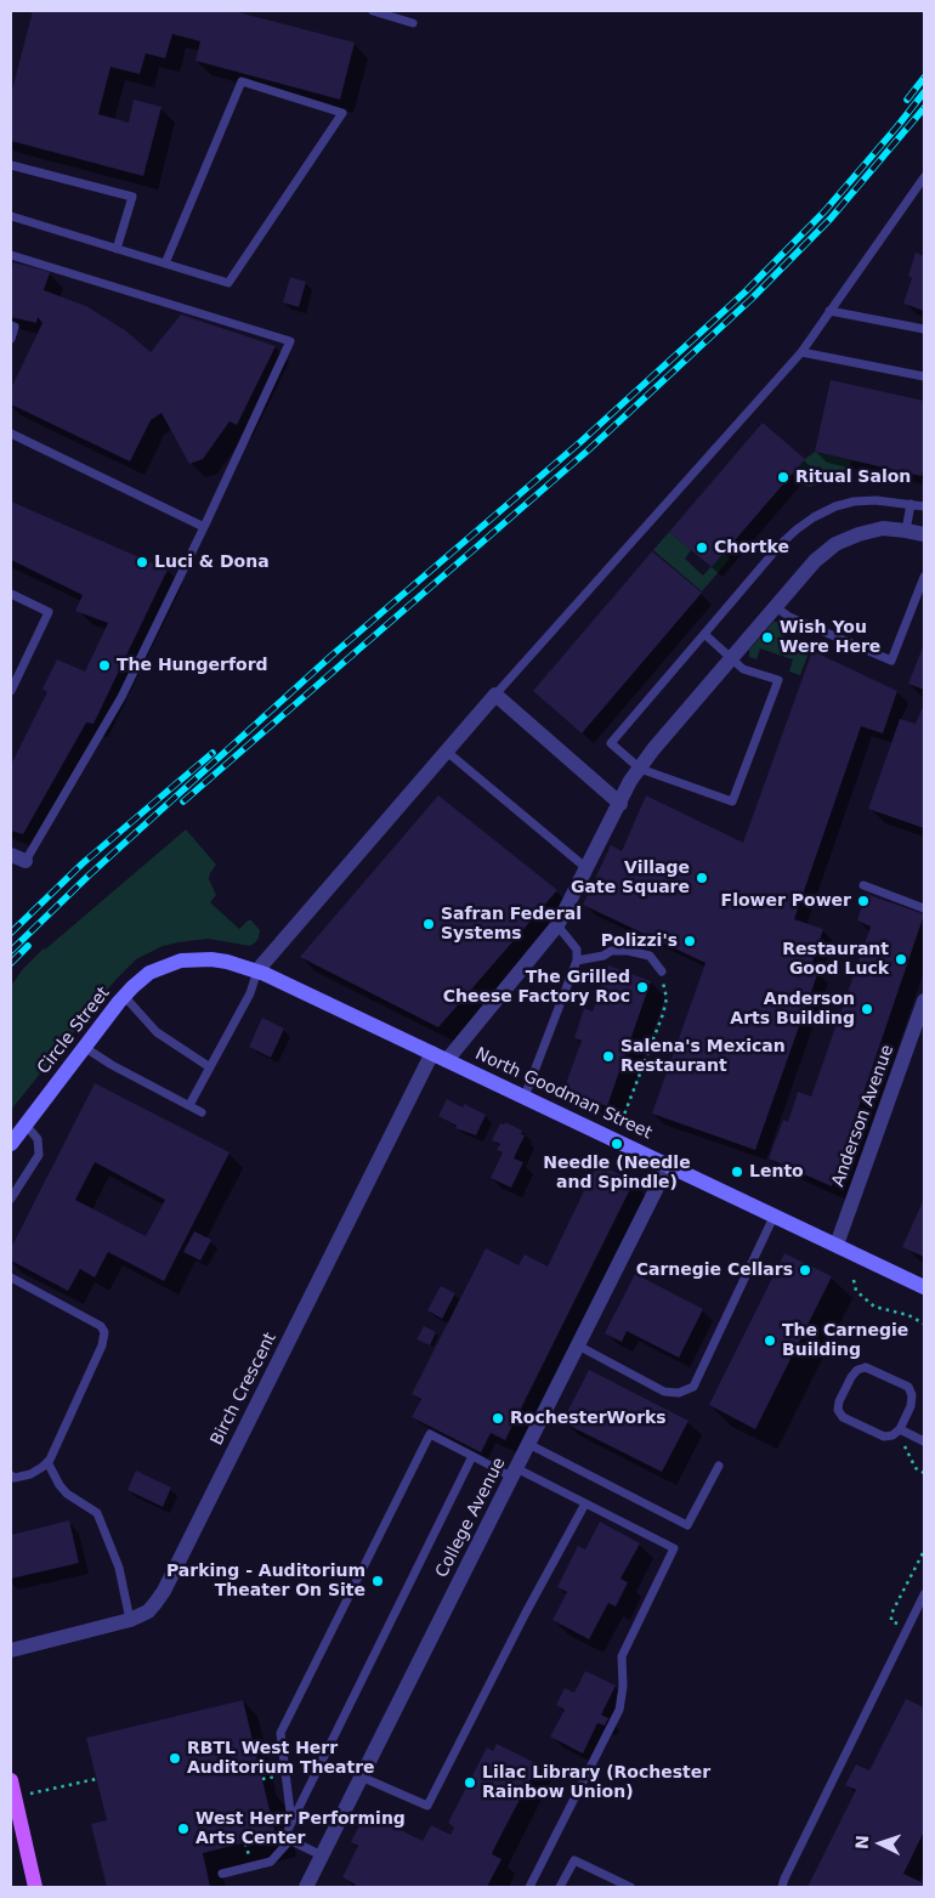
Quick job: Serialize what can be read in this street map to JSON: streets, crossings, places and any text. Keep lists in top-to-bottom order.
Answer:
{
  "streets": {
    "main road": ["Circle Street", "North Goodman Street"],
    "street": ["Anderson Avenue", "Birch Crescent", "College Avenue"]
  },
  "crossings": [
    ["Circle Street", "North Goodman Street"],
    ["North Goodman Street", "Anderson Avenue"],
    ["North Goodman Street", "Birch Crescent"],
    ["North Goodman Street", "College Avenue"]
  ],
  "places": [
    "Ritual Salon",
    "Chortke",
    "Luci & Dona",
    "Wish You Were Here",
    "The Hungerford",
    "Village Gate Square",
    "Flower Power",
    "Safran Federal Systems",
    "Polizzi's",
    "Restaurant Good Luck",
    "The Grilled Cheese Factory Roc",
    "Anderson Arts Building",
    "Salena's Mexican Restaurant",
    "Needle (Needle and Spindle)",
    "Lento",
    "Carnegie Cellars",
    "The Carnegie Building",
    "RochesterWorks",
    "Parking - Auditorium Theater On Site",
    "RBTL West Herr Auditorium Theatre",
    "Lilac Library (Rochester Rainbow Union)",
    "West Herr Performing Arts Center"
  ],
  "north": "left"
}
